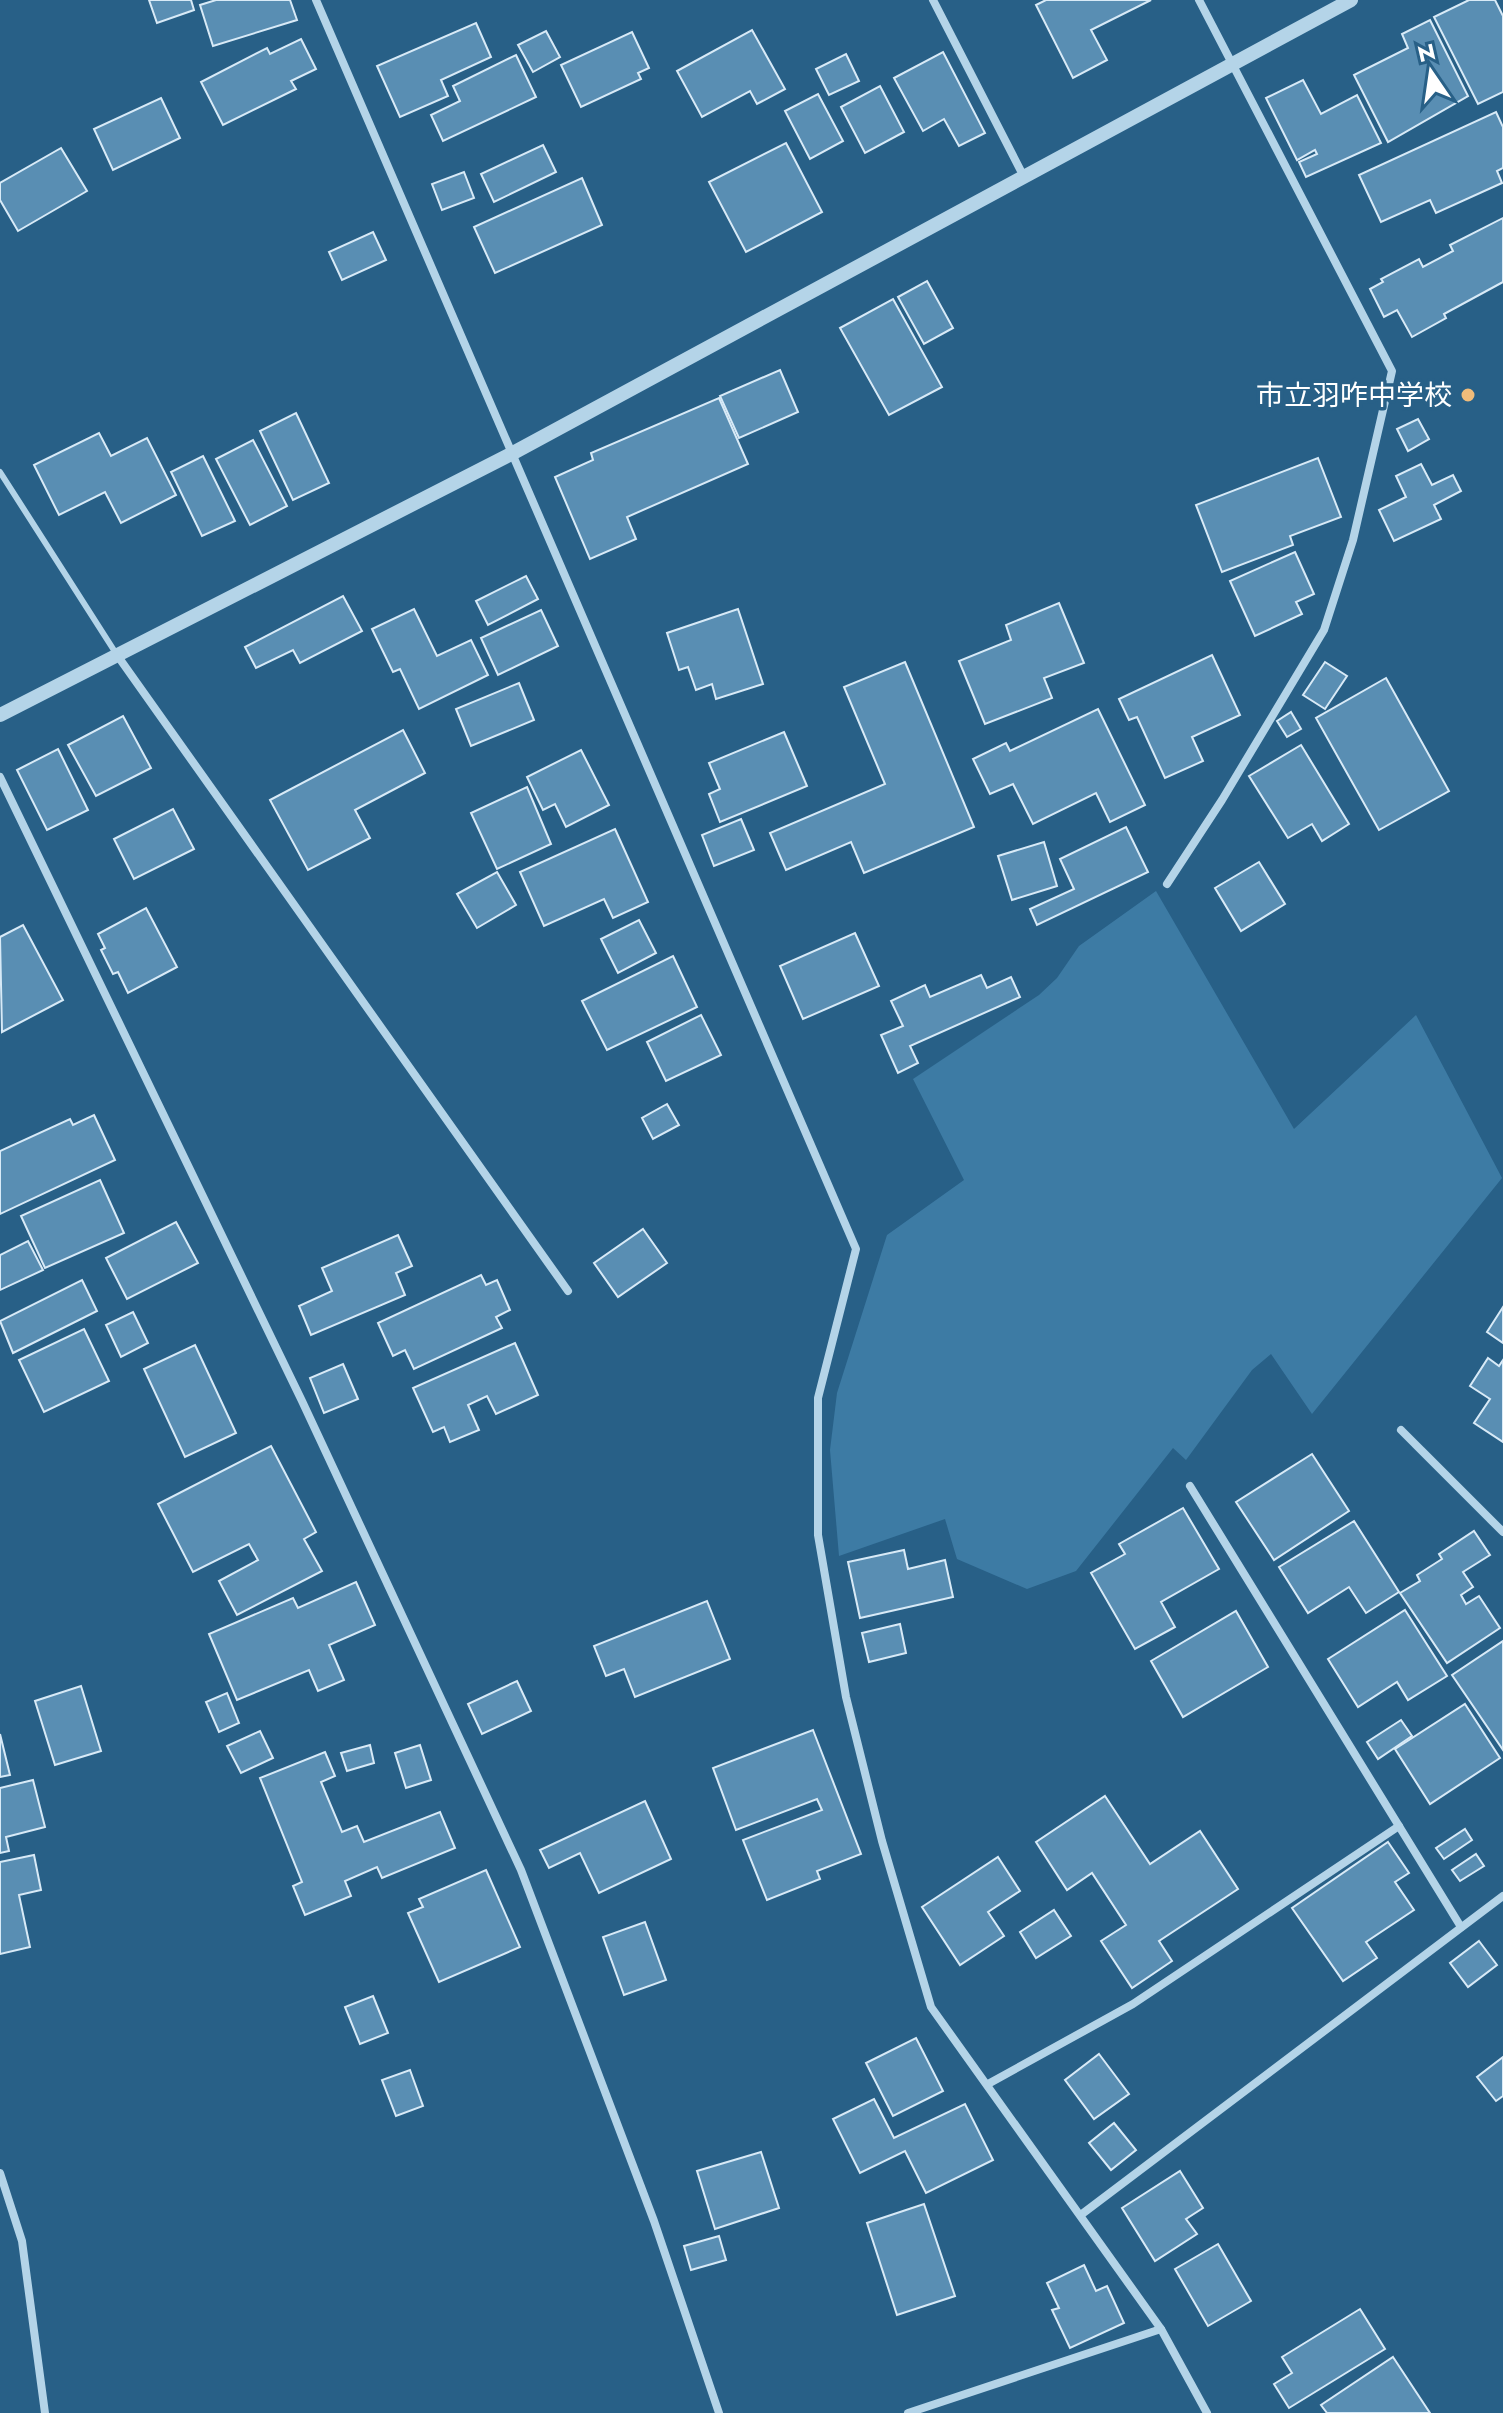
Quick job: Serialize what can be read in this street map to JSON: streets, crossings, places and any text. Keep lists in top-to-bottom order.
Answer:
{
  "places": ["市立羽咋中学校"],
  "north": "top"
}
